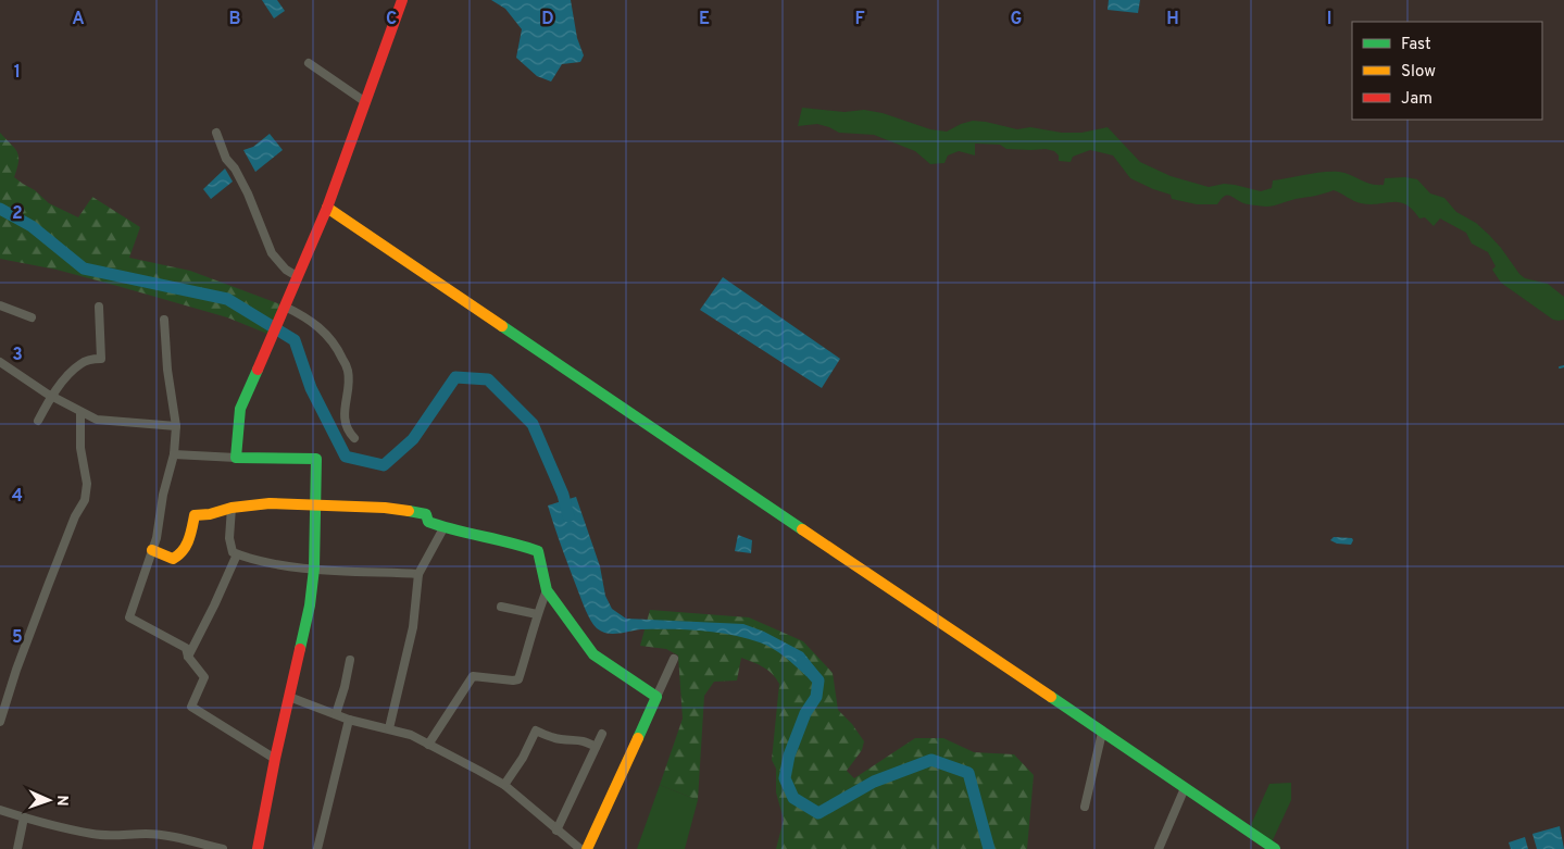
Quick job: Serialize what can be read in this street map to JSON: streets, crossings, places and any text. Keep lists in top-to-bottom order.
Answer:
{
  "legend": ["Fast", "Slow", "Jam"],
  "north": "right",
  "grid": {
    "columns": [
      "A",
      "B",
      "C",
      "D",
      "E",
      "F",
      "G",
      "H",
      "I"
    ],
    "rows": [
      "1",
      "2",
      "3",
      "4",
      "5"
    ]
  }
}
